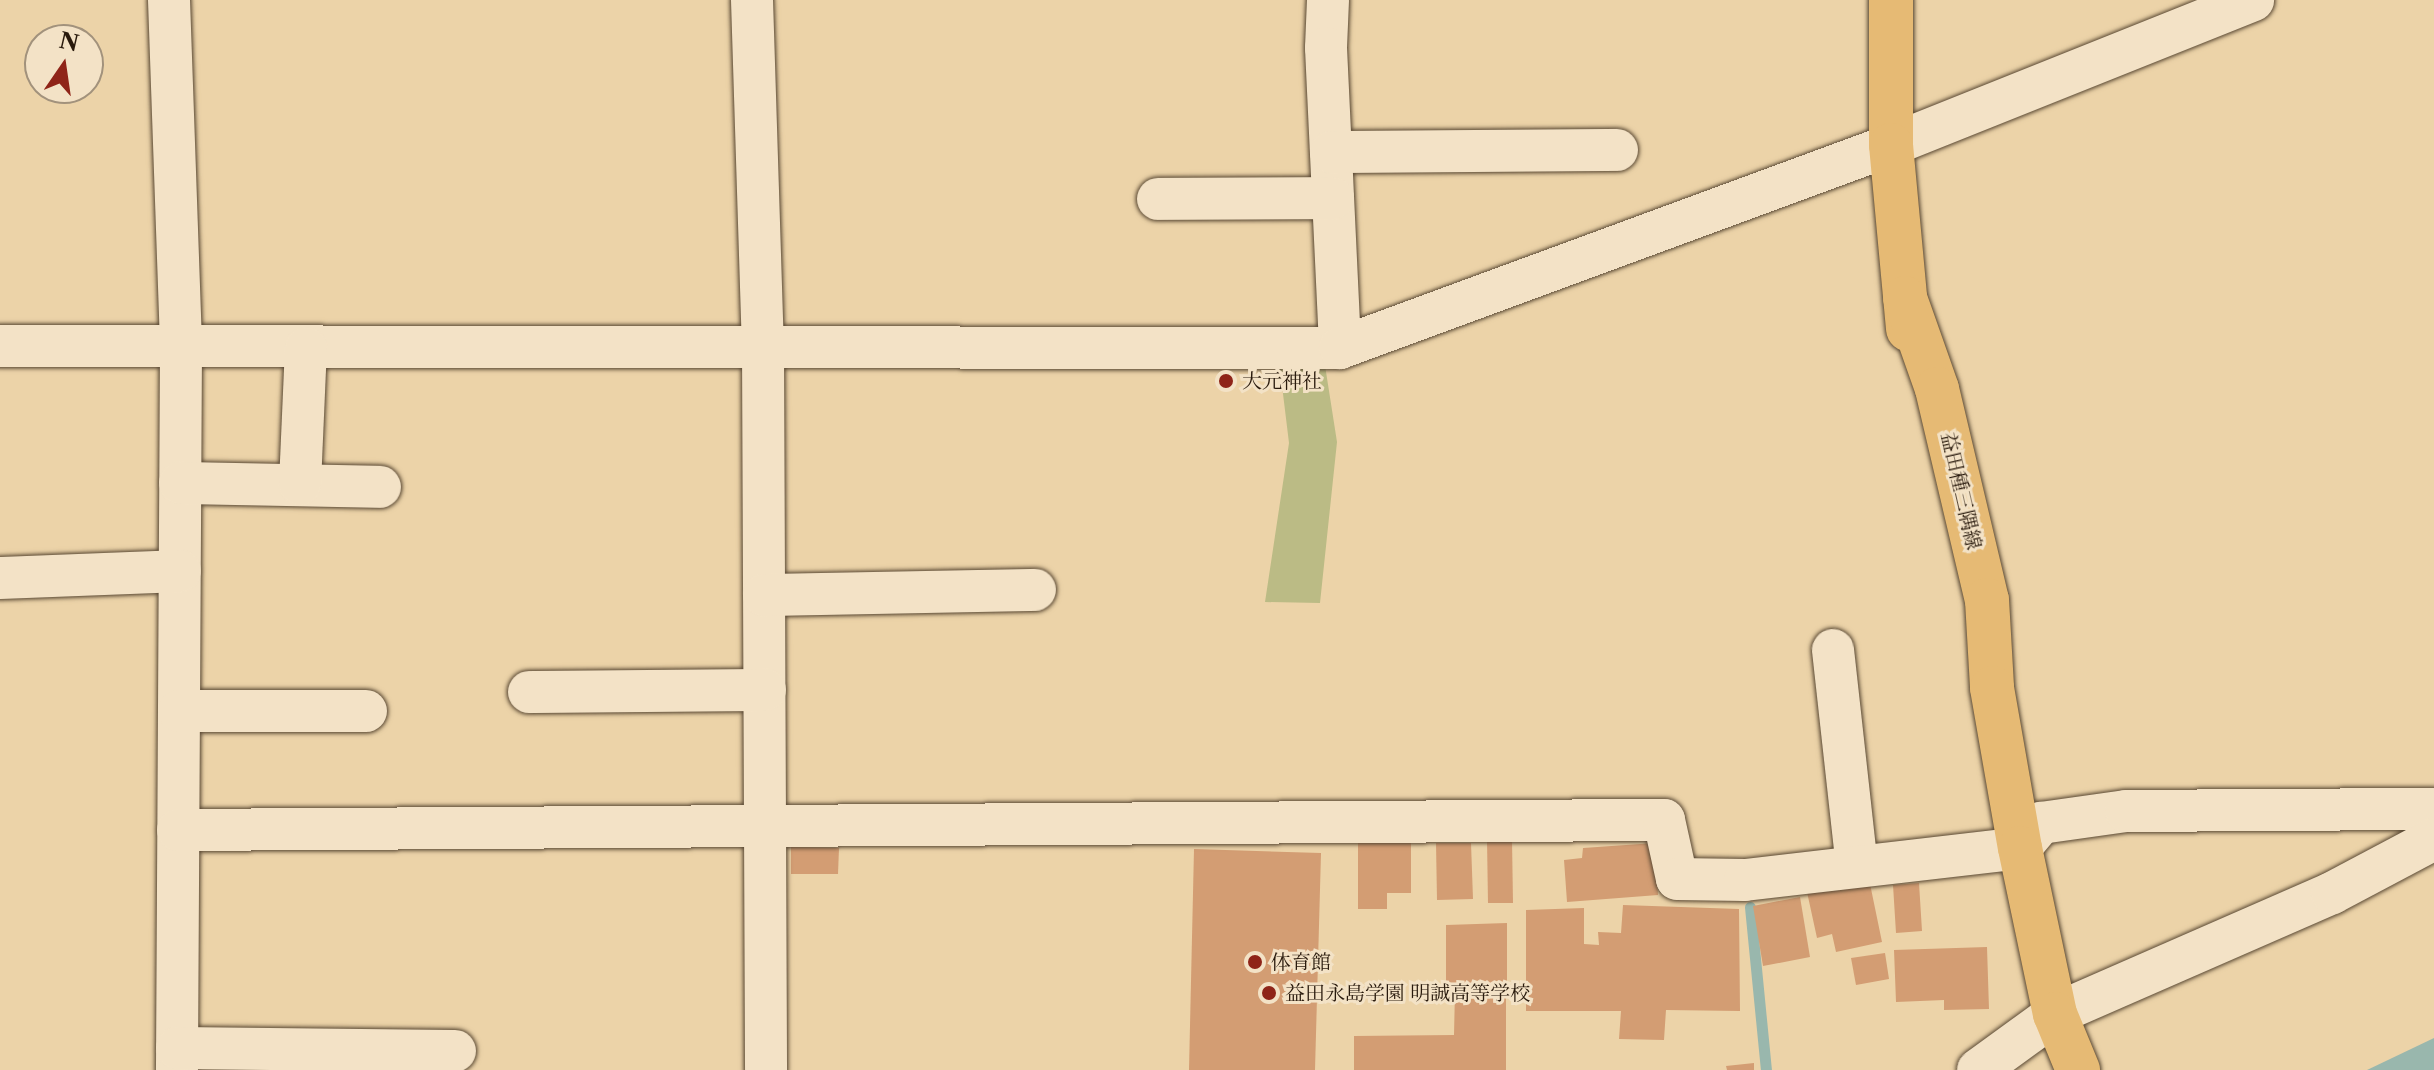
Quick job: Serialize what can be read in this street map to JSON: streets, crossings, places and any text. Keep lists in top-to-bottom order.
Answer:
{
  "streets": {
    "main road": ["益田種三隅線"]
  },
  "places": ["大元神社", "体育館", "益田永島学園 明誠高等学校"],
  "north": "top"
}
